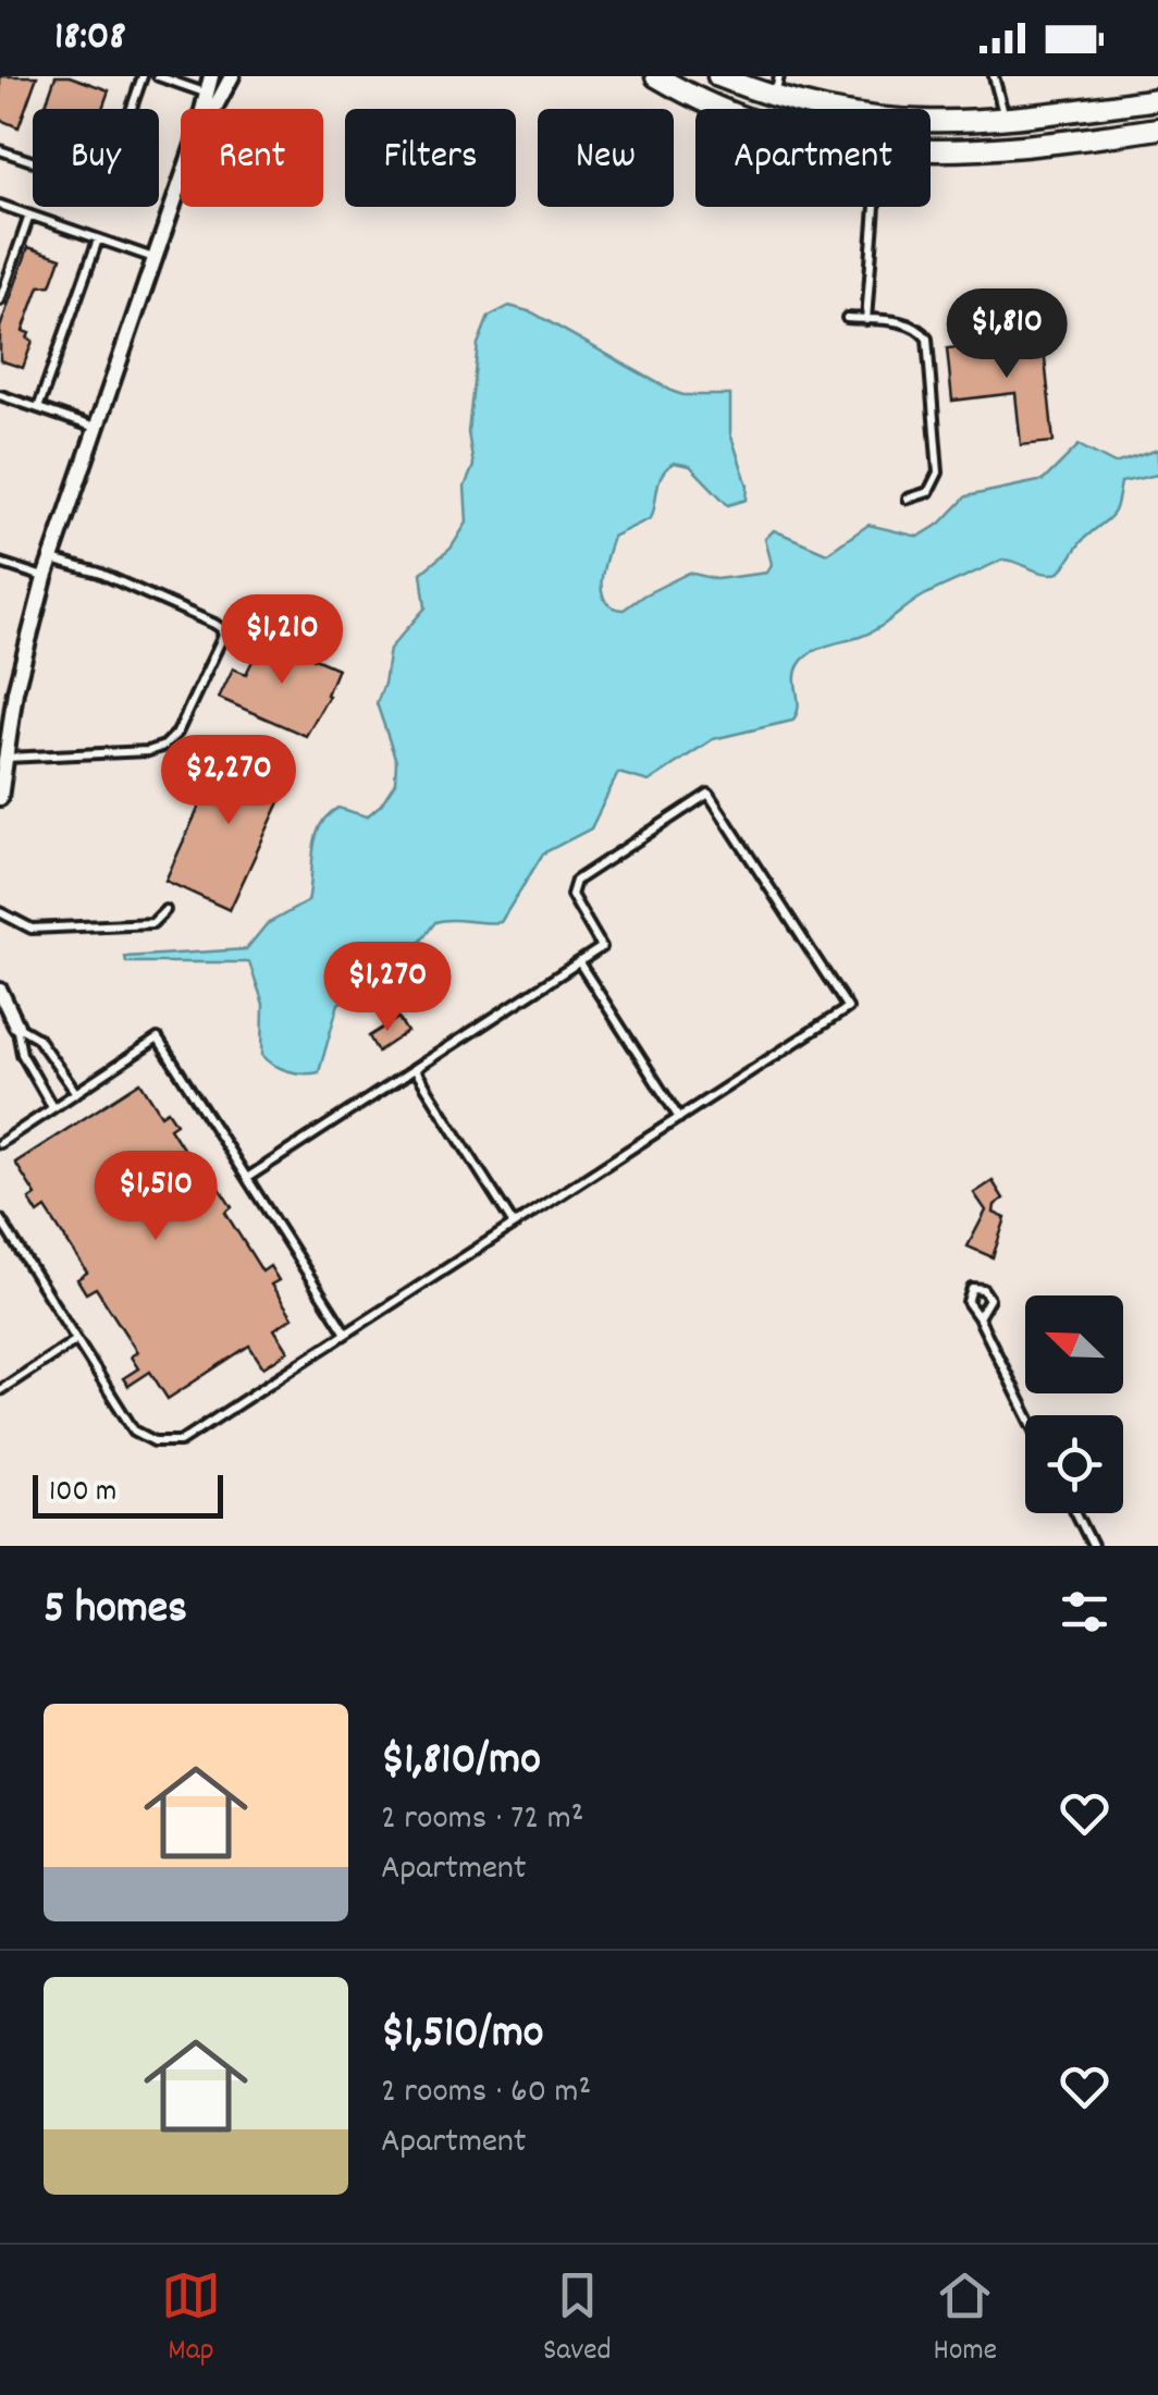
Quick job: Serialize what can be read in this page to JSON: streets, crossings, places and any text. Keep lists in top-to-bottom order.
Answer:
{
  "scale_bar": "100 m",
  "north": "top left",
  "page": {
    "status": "18:08",
    "chip": [
      "Buy",
      "Rent",
      "Filters",
      "New",
      "Apartment"
    ],
    "price": [
      "$1,810",
      "$1,210",
      "$2,270",
      "$1,270",
      "$1,510"
    ],
    "scale": "100 m",
    "heading": "5 homes",
    "list": [
      {
        "name": "$1,810/mo",
        "note": "2 rooms · 72 m² · Apartment"
      },
      {
        "name": "$1,510/mo",
        "note": "2 rooms · 60 m² · Apartment"
      }
    ],
    "tabs": ["Map", "Saved", "Home"]
  }
}
